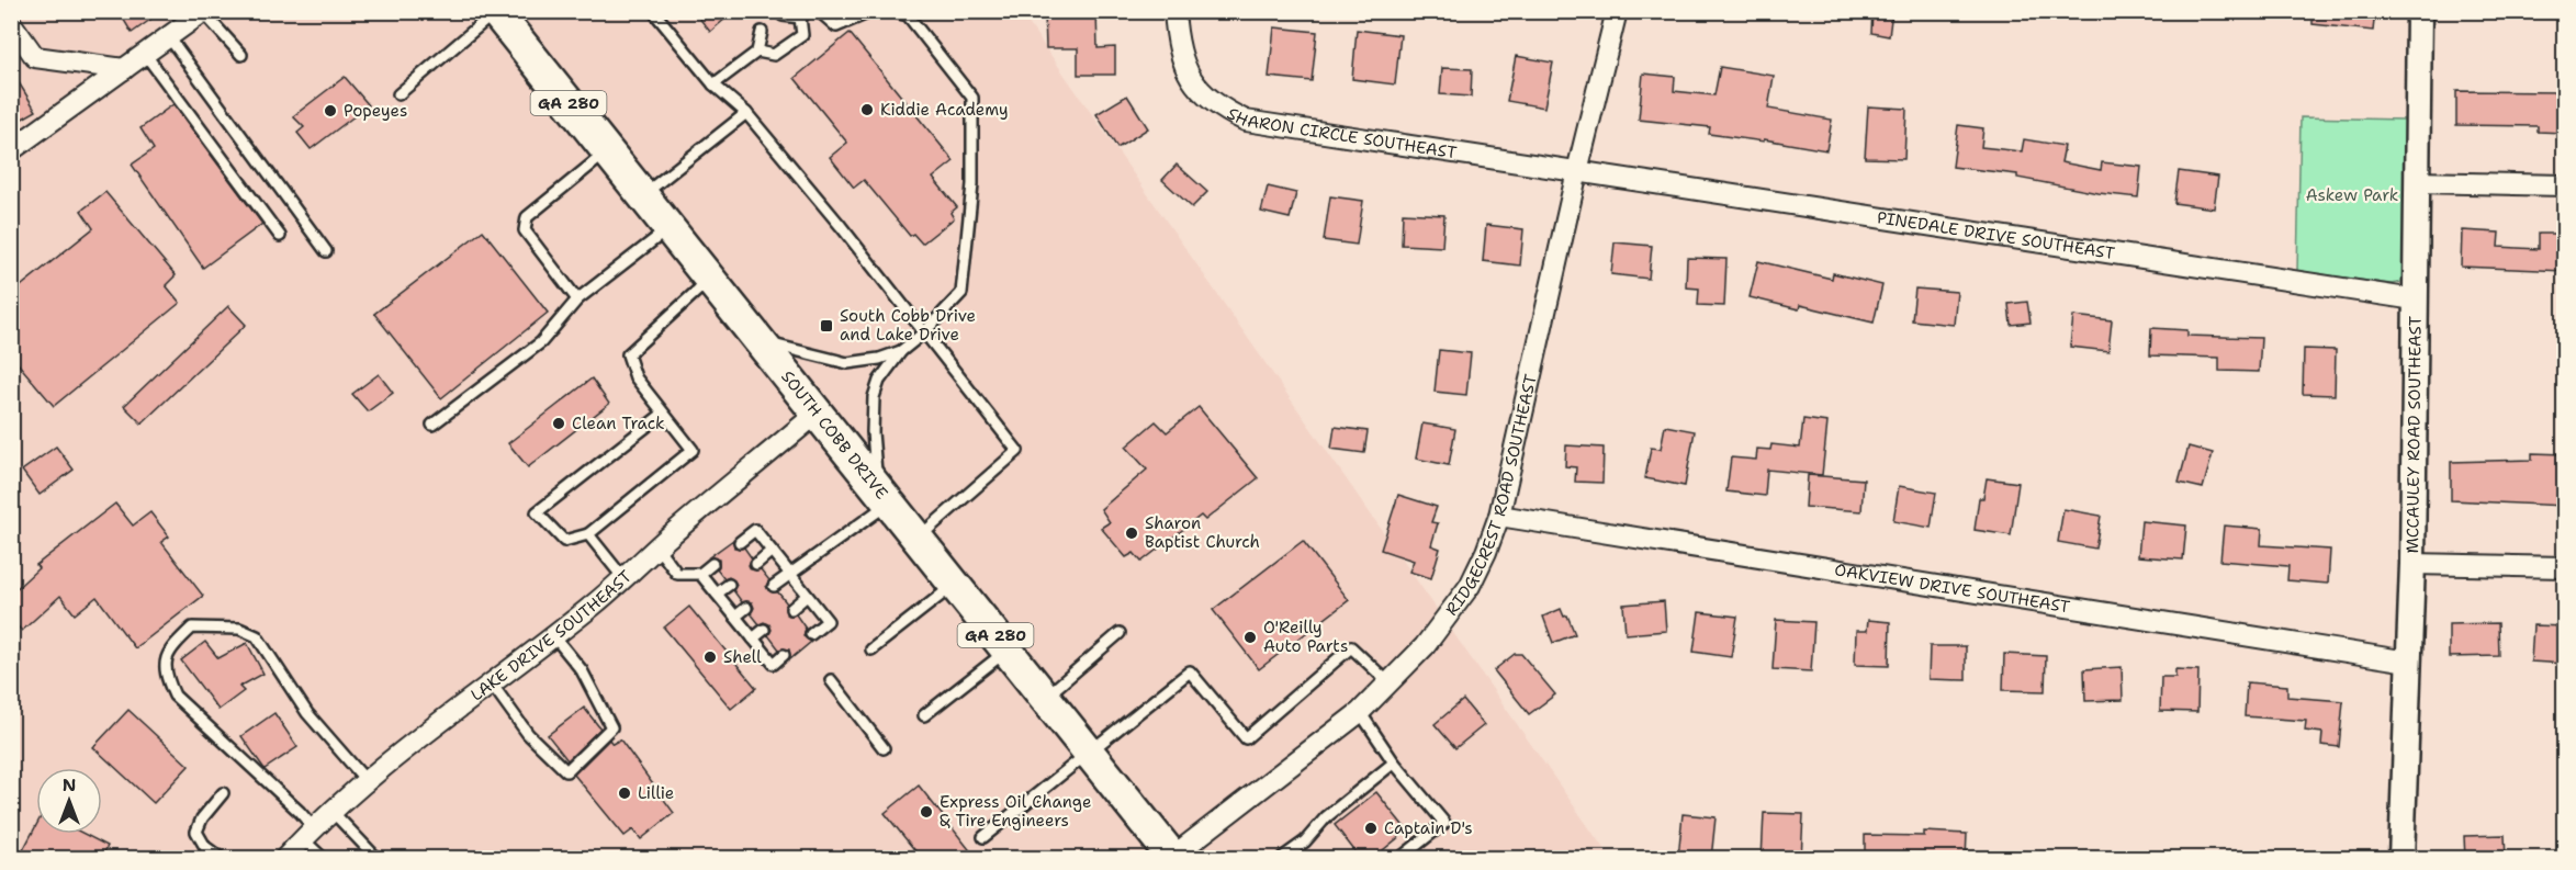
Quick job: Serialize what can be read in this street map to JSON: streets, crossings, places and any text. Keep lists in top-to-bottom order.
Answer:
{
  "streets": {
    "main road": ["GA 280", "SOUTH COBB DRIVE"],
    "street": [
      "SHARON CIRCLE SOUTHEAST",
      "PINEDALE DRIVE SOUTHEAST",
      "MCCAULEY ROAD SOUTHEAST",
      "RIDGECREST ROAD SOUTHEAST",
      "OAKVIEW DRIVE SOUTHEAST",
      "LAKE DRIVE SOUTHEAST"
    ]
  },
  "crossings": [
    ["SHARON CIRCLE SOUTHEAST", "PINEDALE DRIVE SOUTHEAST"],
    ["SHARON CIRCLE SOUTHEAST", "RIDGECREST ROAD SOUTHEAST"],
    ["PINEDALE DRIVE SOUTHEAST", "MCCAULEY ROAD SOUTHEAST"],
    ["PINEDALE DRIVE SOUTHEAST", "RIDGECREST ROAD SOUTHEAST"],
    ["SOUTH COBB DRIVE", "RIDGECREST ROAD SOUTHEAST"],
    ["SOUTH COBB DRIVE", "LAKE DRIVE SOUTHEAST"],
    ["MCCAULEY ROAD SOUTHEAST", "OAKVIEW DRIVE SOUTHEAST"],
    ["RIDGECREST ROAD SOUTHEAST", "OAKVIEW DRIVE SOUTHEAST"]
  ],
  "parks": ["Askew Park"],
  "places": {
    "other": [
      "Kiddie Academy",
      "Popeyes",
      "Clean Track",
      "Sharon Baptist Church",
      "O'Reilly Auto Parts",
      "Shell",
      "Lillie",
      "Express Oil Change & Tire Engineers",
      "Captain D's"
    ],
    "transit": ["South Cobb Drive and Lake Drive"]
  },
  "north": "top"
}
